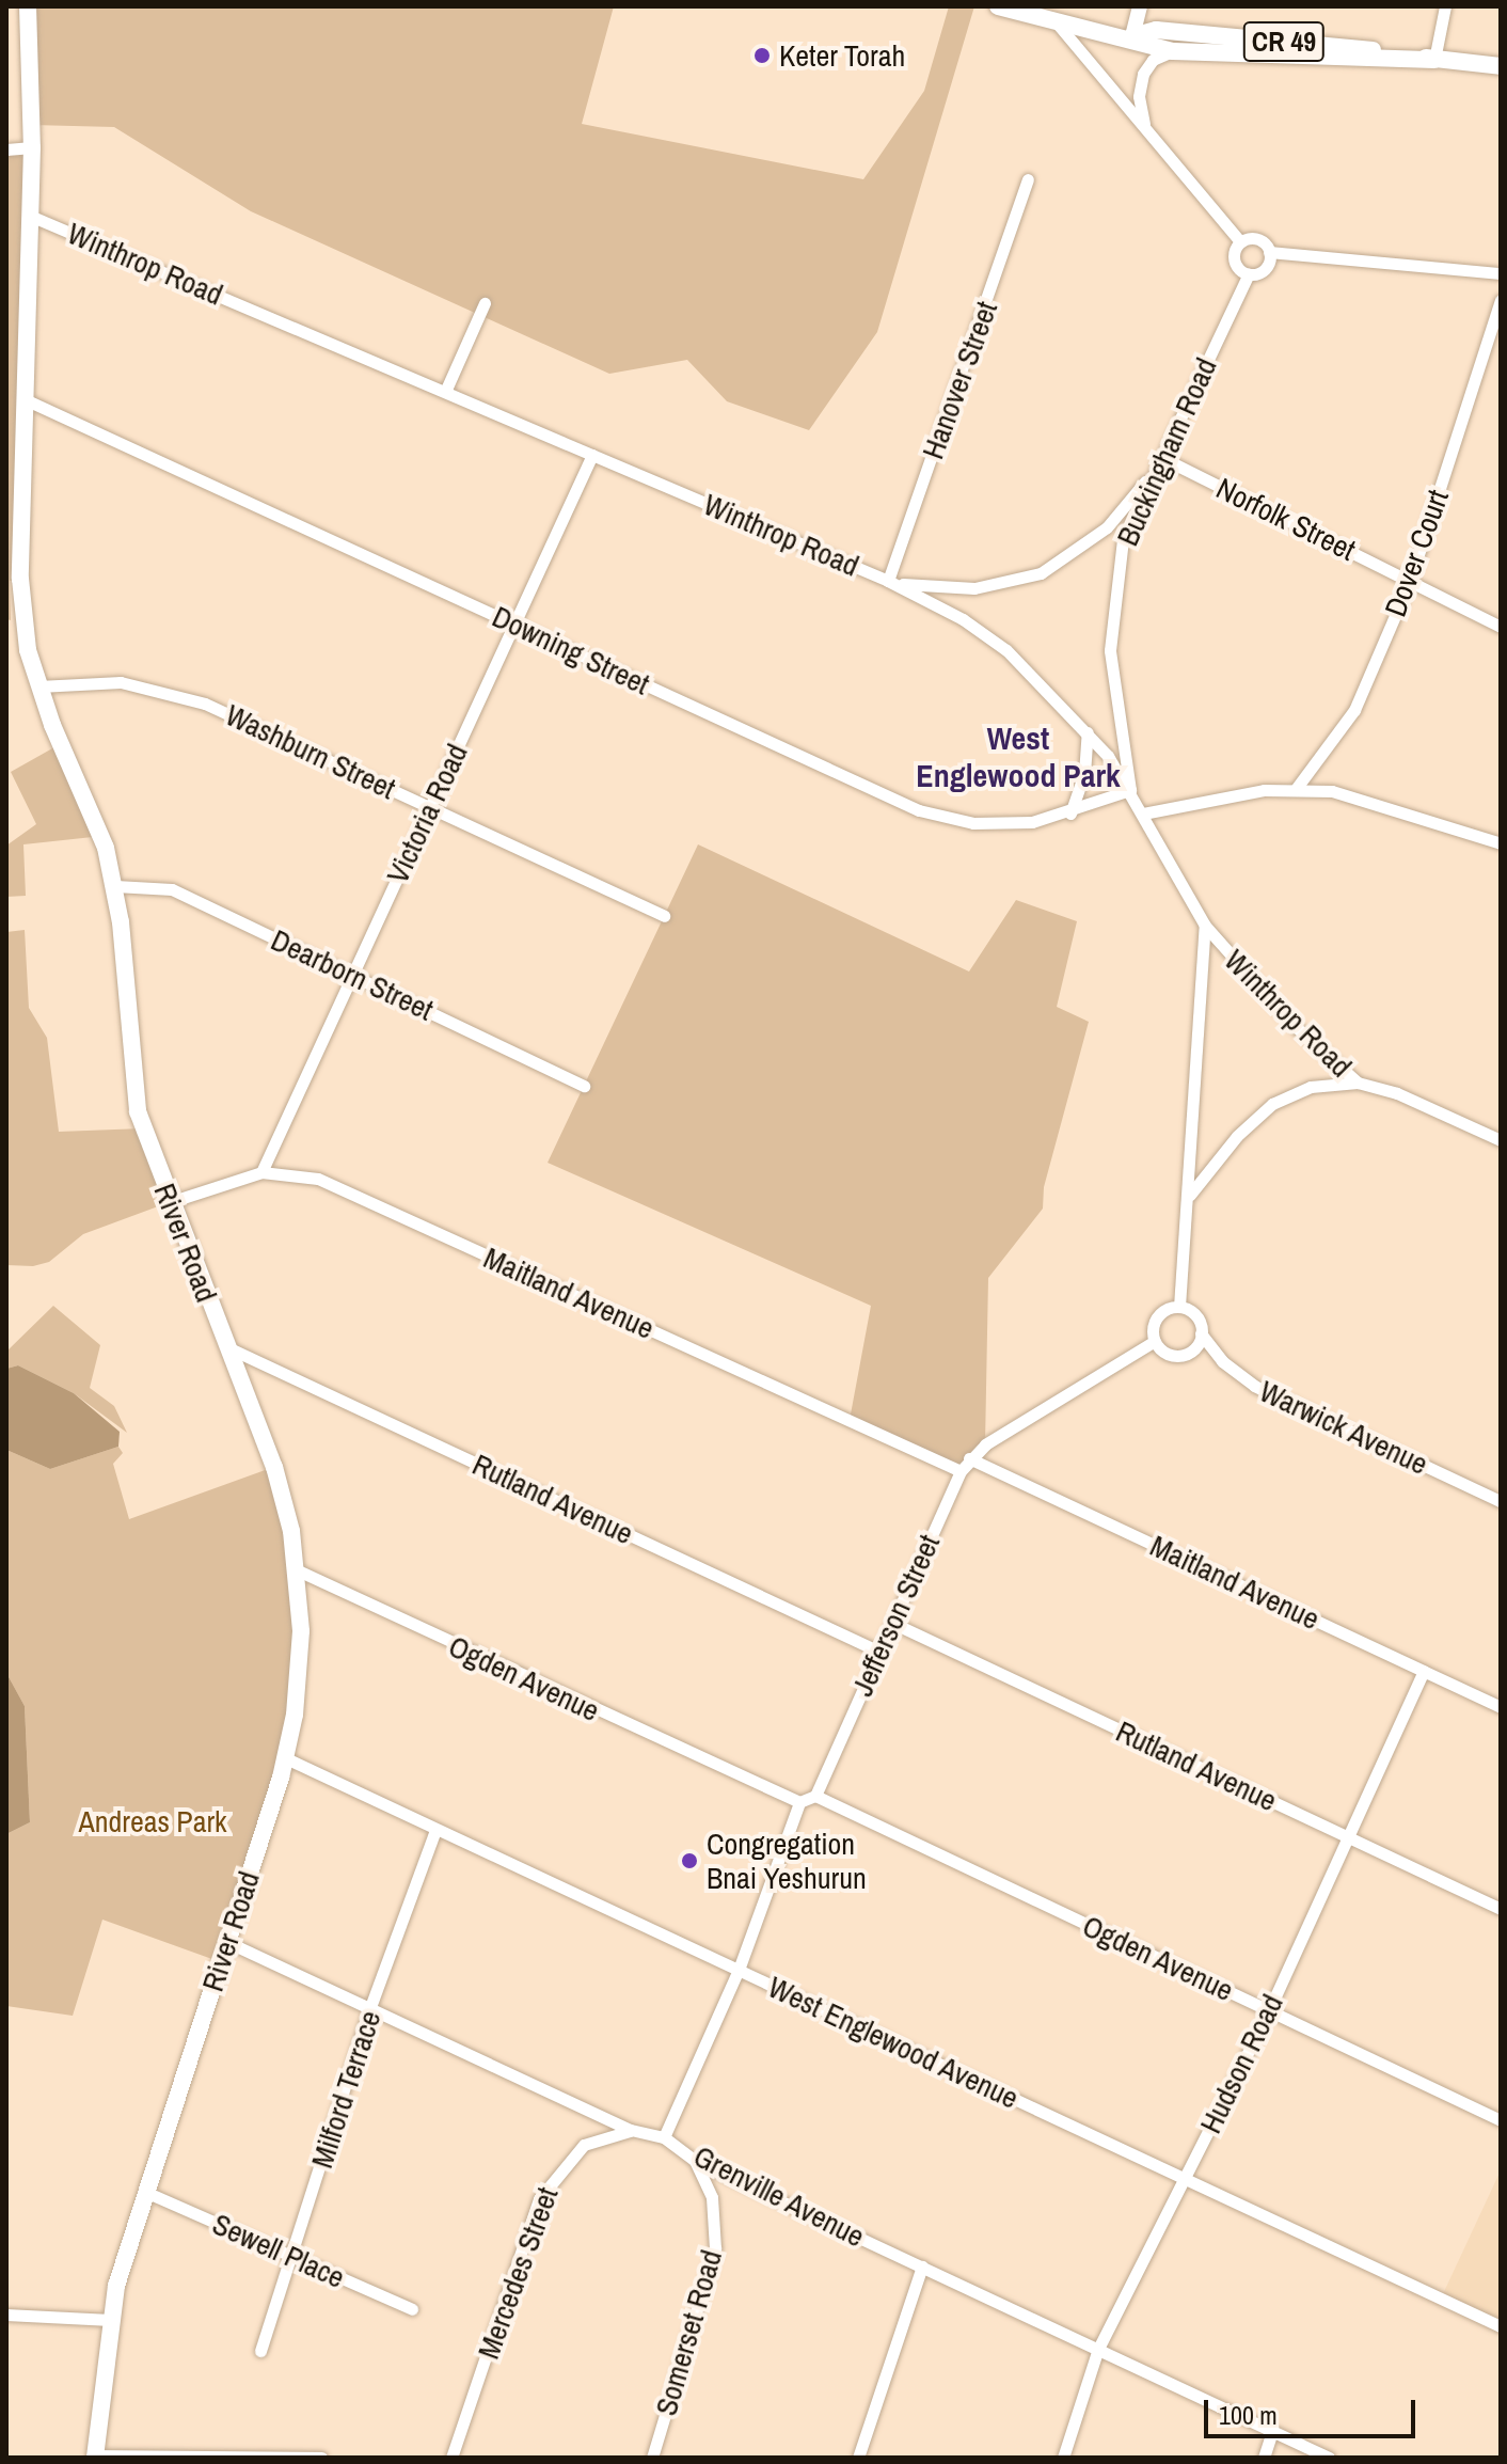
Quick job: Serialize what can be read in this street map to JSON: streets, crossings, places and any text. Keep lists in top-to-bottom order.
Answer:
{
  "streets": {
    "main road": ["CR 49", "River Road"],
    "street": [
      "Winthrop Road",
      "Hanover Street",
      "Buckingham Road",
      "Norfolk Street",
      "Dover Court",
      "Downing Street",
      "Washburn Street",
      "Victoria Road",
      "Dearborn Street",
      "Maitland Avenue",
      "Warwick Avenue",
      "Rutland Avenue",
      "Jefferson Street",
      "Ogden Avenue",
      "West Englewood Avenue",
      "Hudson Road",
      "Milford Terrace",
      "Grenville Avenue",
      "Sewell Place",
      "Mercedes Street",
      "Somerset Road"
    ]
  },
  "crossings": [
    ["Winthrop Road", "Hanover Street"],
    ["Winthrop Road", "Buckingham Road"],
    ["Winthrop Road", "Downing Street"],
    ["Winthrop Road", "Victoria Road"],
    ["Winthrop Road", "River Road"],
    ["Buckingham Road", "Norfolk Street"],
    ["Buckingham Road", "Downing Street"],
    ["Norfolk Street", "Dover Court"],
    ["Downing Street", "Victoria Road"],
    ["Downing Street", "River Road"],
    ["Washburn Street", "Victoria Road"],
    ["Washburn Street", "River Road"],
    ["Victoria Road", "Dearborn Street"],
    ["Victoria Road", "Maitland Avenue"],
    ["Dearborn Street", "River Road"],
    ["River Road", "Maitland Avenue"],
    ["River Road", "Rutland Avenue"],
    ["River Road", "Ogden Avenue"],
    ["River Road", "West Englewood Avenue"],
    ["River Road", "Grenville Avenue"],
    ["River Road", "Sewell Place"],
    ["Maitland Avenue", "Jefferson Street"],
    ["Maitland Avenue", "Hudson Road"],
    ["Warwick Avenue", "Jefferson Street"],
    ["Rutland Avenue", "Jefferson Street"],
    ["Rutland Avenue", "Hudson Road"],
    ["Jefferson Street", "Ogden Avenue"],
    ["Ogden Avenue", "Hudson Road"],
    ["West Englewood Avenue", "Hudson Road"],
    ["West Englewood Avenue", "Milford Terrace"],
    ["Hudson Road", "Grenville Avenue"],
    ["Milford Terrace", "Grenville Avenue"],
    ["Milford Terrace", "Sewell Place"],
    ["Grenville Avenue", "Mercedes Street"],
    ["Grenville Avenue", "Somerset Road"]
  ],
  "districts": ["West Englewood Park"],
  "parks": ["Andreas Park"],
  "places": ["Keter Torah", "Congregation Bnai Yeshurun"],
  "scale_bar": "100 m"
}
